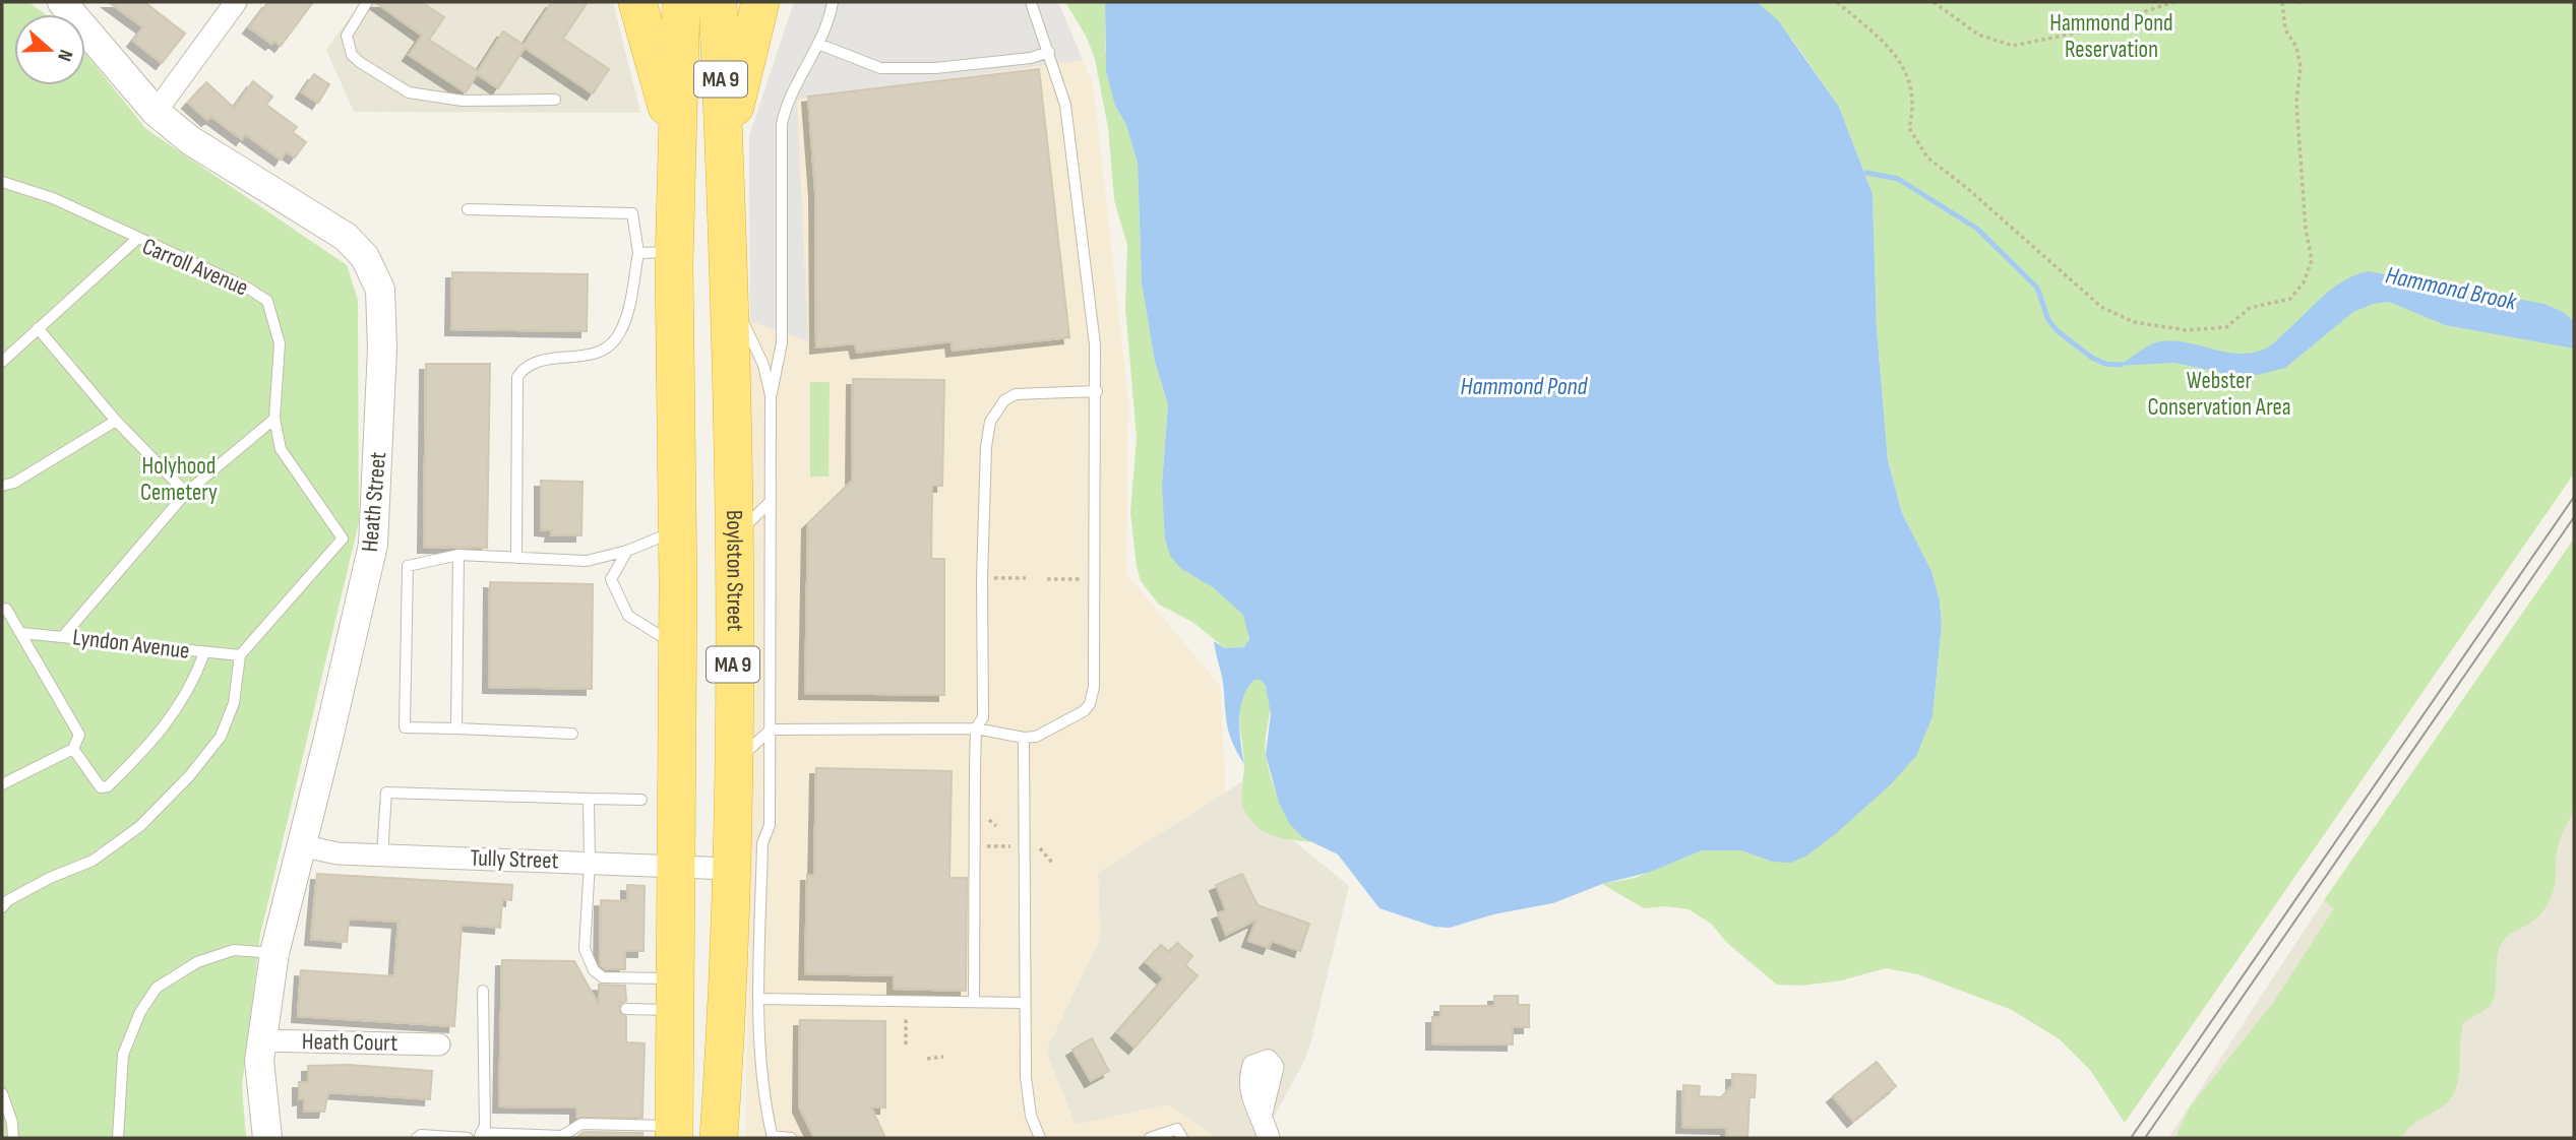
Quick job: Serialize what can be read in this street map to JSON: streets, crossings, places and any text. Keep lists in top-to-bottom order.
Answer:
{
  "streets": {
    "highway": ["MA 9", "Boylston Street"],
    "street": ["Heath Street", "Tully Street", "Heath Court"],
    "lane": ["Carroll Avenue", "Lyndon Avenue"]
  },
  "crossings": [
    ["MA 9", "Tully Street"],
    ["Carroll Avenue", "Heath Street"],
    ["Heath Street", "Tully Street"],
    ["Heath Street", "Heath Court"],
    ["Boylston Street", "Tully Street"]
  ],
  "water": ["Hammond Brook", "Hammond Pond"],
  "parks": ["Hammond Pond Reservation", "Webster Conservation Area", "Holyhood Cemetery"],
  "north": "right"
}
